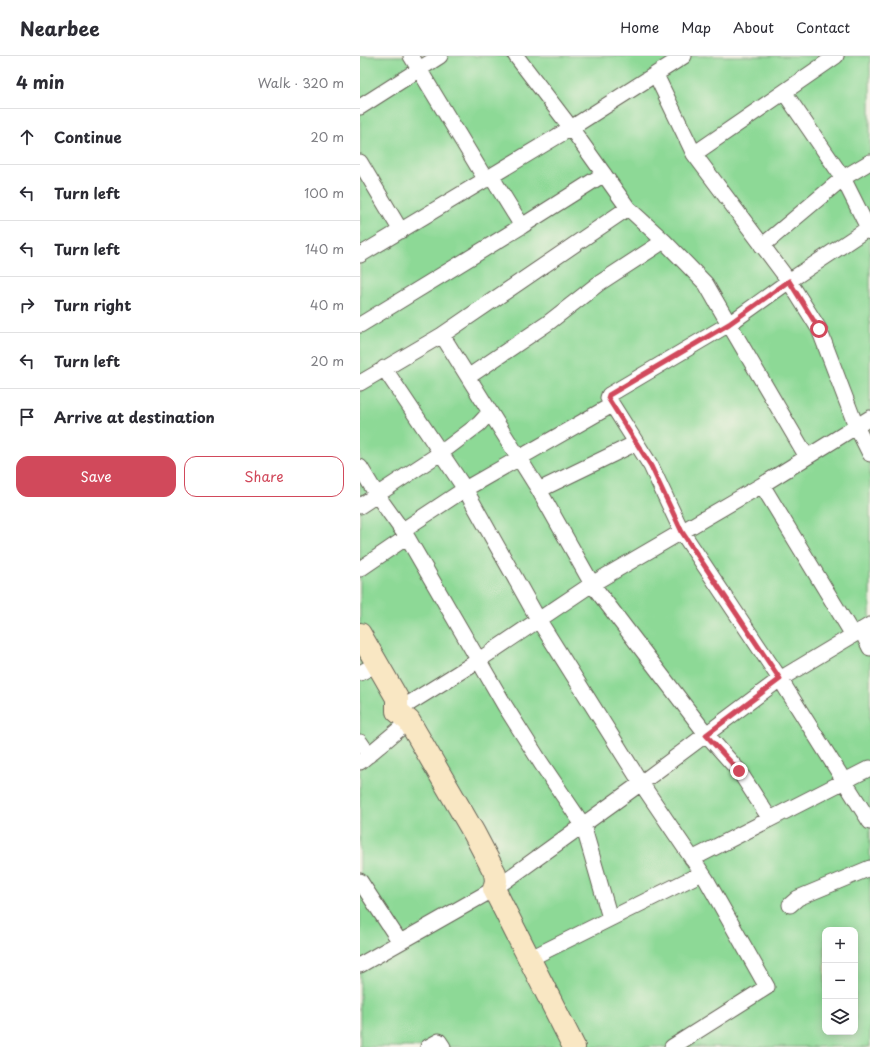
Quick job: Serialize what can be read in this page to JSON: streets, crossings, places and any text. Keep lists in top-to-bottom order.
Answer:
{
  "page": {
    "header": "Nearbee",
    "nav": [
      "Home",
      "Map",
      "About",
      "Contact"
    ],
    "heading": ["4 min", "Walk · 320 m"],
    "list": [
      ["Continue", "20 m"],
      ["Turn left", "100 m"],
      ["Turn left", "140 m"],
      ["Turn right", "40 m"],
      ["Turn left", "20 m"],
      "Arrive at destination"
    ],
    "buttons": ["Save", "Share"],
    "map_buttons": ["+", "−"]
  }
}
